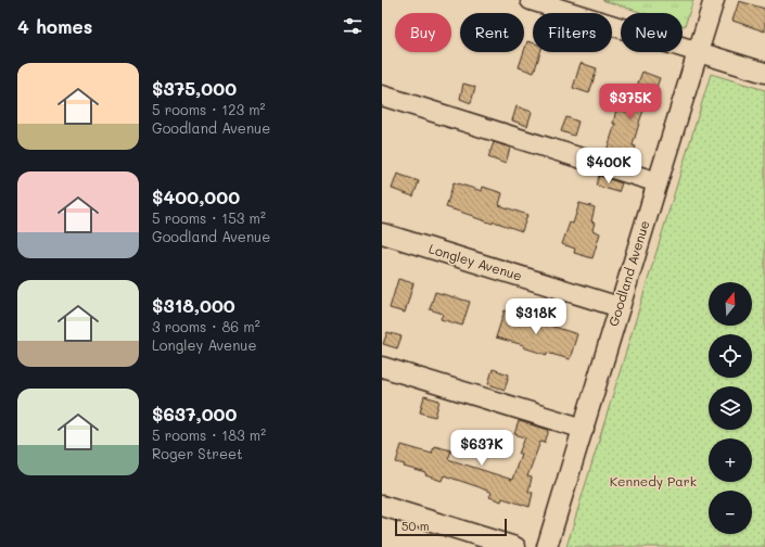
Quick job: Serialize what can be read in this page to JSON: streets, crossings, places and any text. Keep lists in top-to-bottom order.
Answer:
{
  "streets": {
    "street": ["Longley Avenue", "Goodland Avenue"]
  },
  "crossings": [
    ["Longley Avenue", "Goodland Avenue"]
  ],
  "parks": ["Kennedy Park"],
  "scale_bar": "50 m",
  "north": "top",
  "page": {
    "heading": "4 homes",
    "chip": [
      "Buy",
      "Rent",
      "Filters",
      "New"
    ],
    "list": [
      {
        "name": "$375,000",
        "note": "5 rooms · 123 m² · Goodland Avenue"
      },
      {
        "name": "$400,000",
        "note": "5 rooms · 153 m² · Goodland Avenue"
      },
      {
        "name": "$318,000",
        "note": "3 rooms · 86 m² · Longley Avenue"
      },
      {
        "name": "$637,000",
        "note": "5 rooms · 183 m² · Roger Street"
      }
    ],
    "price": [
      "$375K",
      "$400K",
      "$318K",
      "$637K"
    ],
    "map_buttons": ["+", "−"],
    "scale": "50 m"
  }
}
